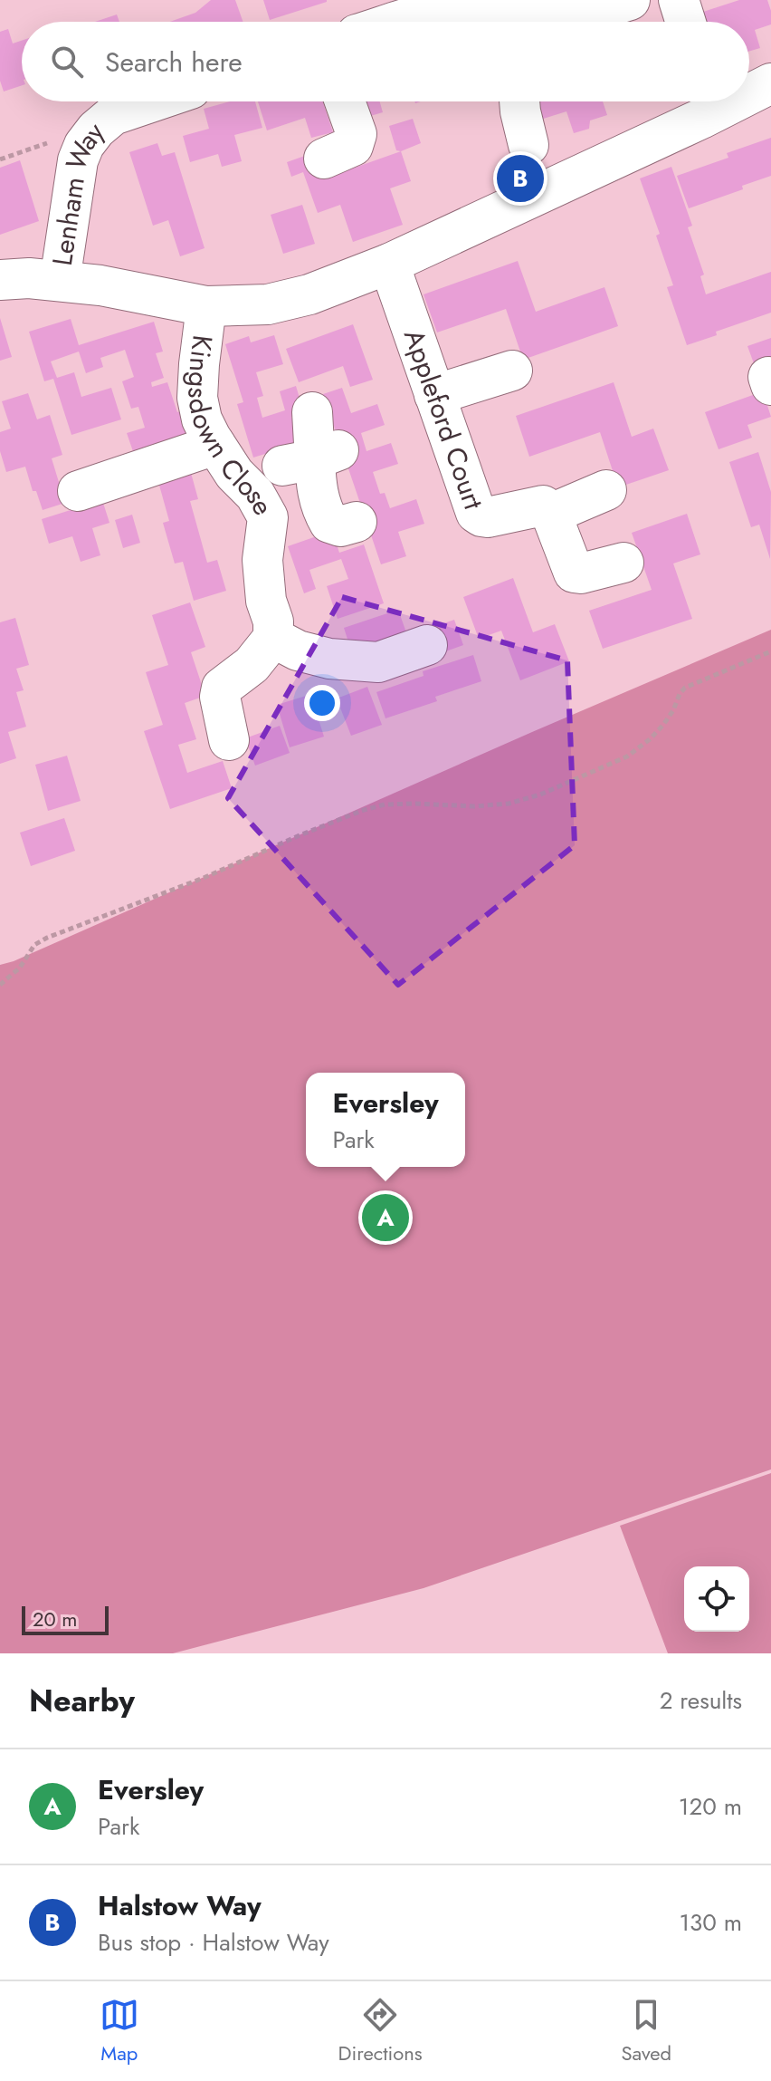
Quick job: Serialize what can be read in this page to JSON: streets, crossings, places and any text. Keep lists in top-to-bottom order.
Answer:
{
  "streets": {
    "street": ["Lenham Way", "Appleford Court", "Kingsdown Close"]
  },
  "scale_bar": "20 m",
  "page": {
    "search": "Search here",
    "pins": ["B", "A"],
    "popup": ["Eversley", "Park"],
    "scale": "20 m",
    "heading": ["Nearby", "2 results"],
    "list": [
      {
        "mark": "A",
        "name": "Eversley",
        "note": "Park",
        "value": "120 m"
      },
      {
        "mark": "B",
        "name": "Halstow Way",
        "note": "Bus stop · Halstow Way",
        "value": "130 m"
      }
    ],
    "nav": ["Map", "Directions", "Saved"]
  }
}
